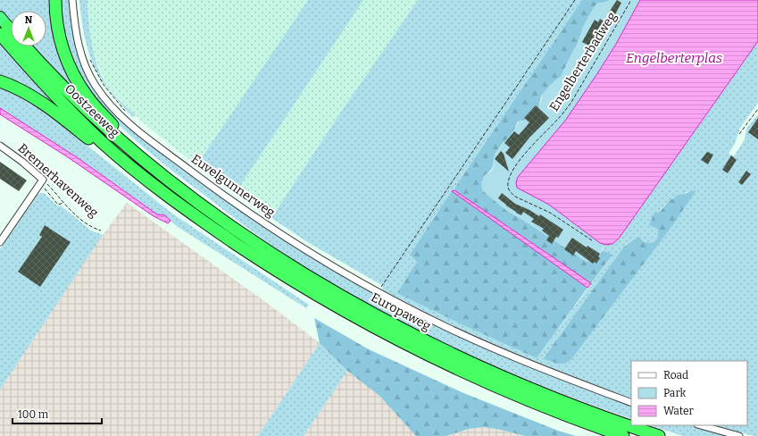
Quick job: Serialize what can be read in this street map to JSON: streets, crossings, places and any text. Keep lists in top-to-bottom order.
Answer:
{
  "streets": {
    "highway": ["Oostzeeweg", "Europaweg"],
    "street": ["Bremerhavenweg", "Euvelgunnerweg"],
    "path": ["Engelberterbadweg"]
  },
  "crossings": [
    ["Oostzeeweg", "Europaweg"]
  ],
  "water": ["Engelberterplas"],
  "legend": ["Road", "Park", "Water"],
  "scale_bar": "100 m",
  "north": "top"
}
